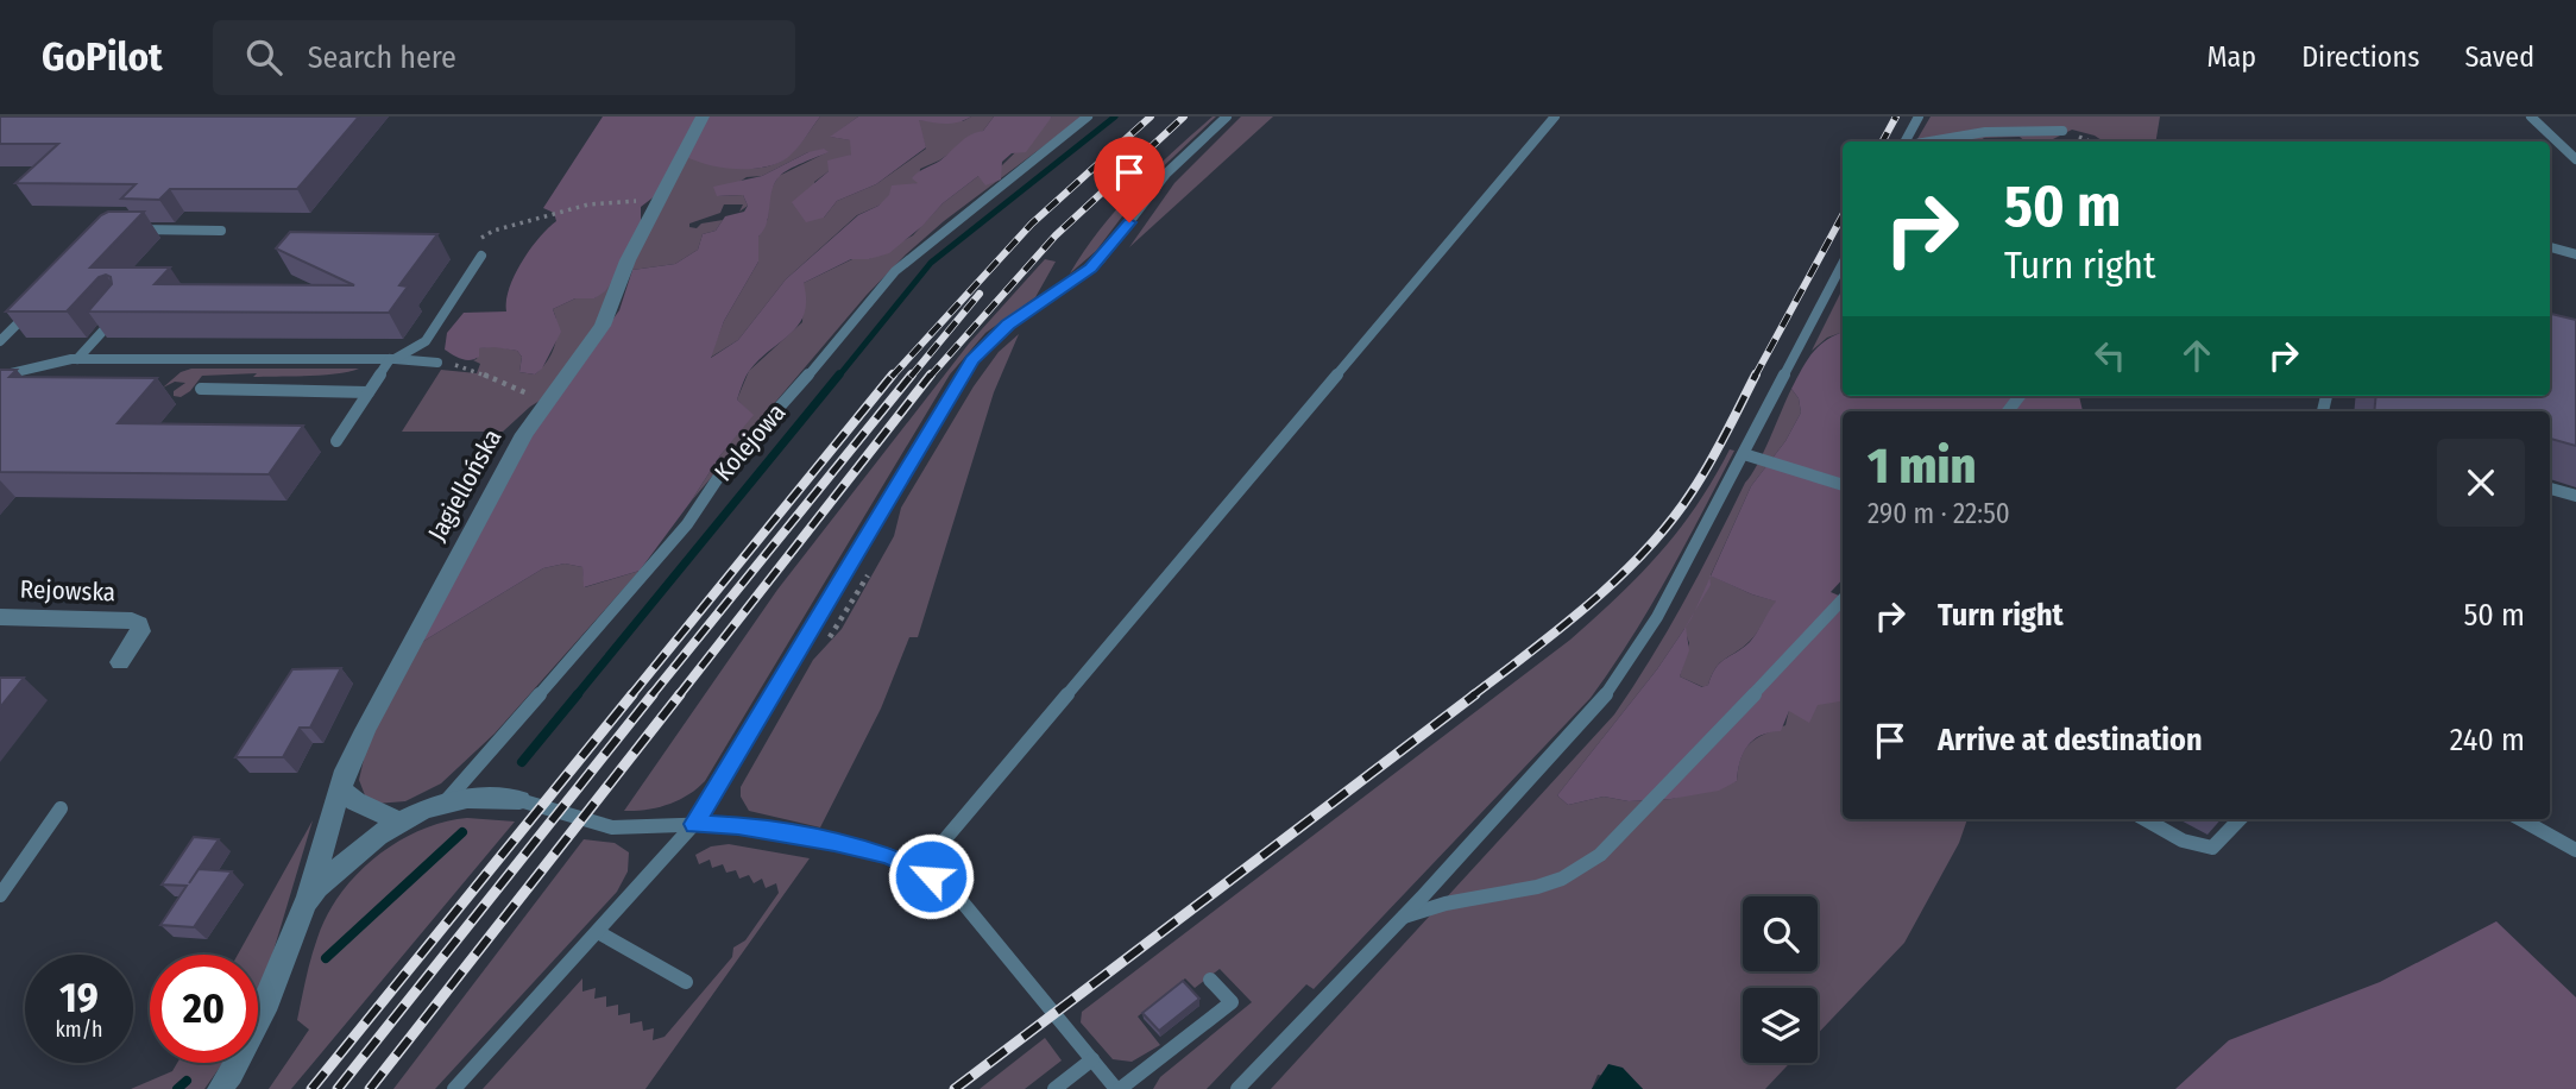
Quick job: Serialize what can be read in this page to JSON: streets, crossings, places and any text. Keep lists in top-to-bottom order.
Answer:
{
  "streets": {
    "street": ["Kolejowa", "Jagiellońska", "Rejowska"]
  },
  "crossings": [
    ["Kolejowa", "Jagiellońska"]
  ],
  "page": {
    "header": "GoPilot",
    "search": "Search here",
    "nav": ["Map", "Directions", "Saved"],
    "turn": ["50 m", "Turn right"],
    "heading": ["1 min", "290 m · 22:50"],
    "list": [
      {
        "name": "Turn right",
        "value": "50 m"
      },
      {
        "name": "Arrive at destination",
        "value": "240 m"
      }
    ],
    "speed": "19 km/h",
    "limit": "20"
  }
}
